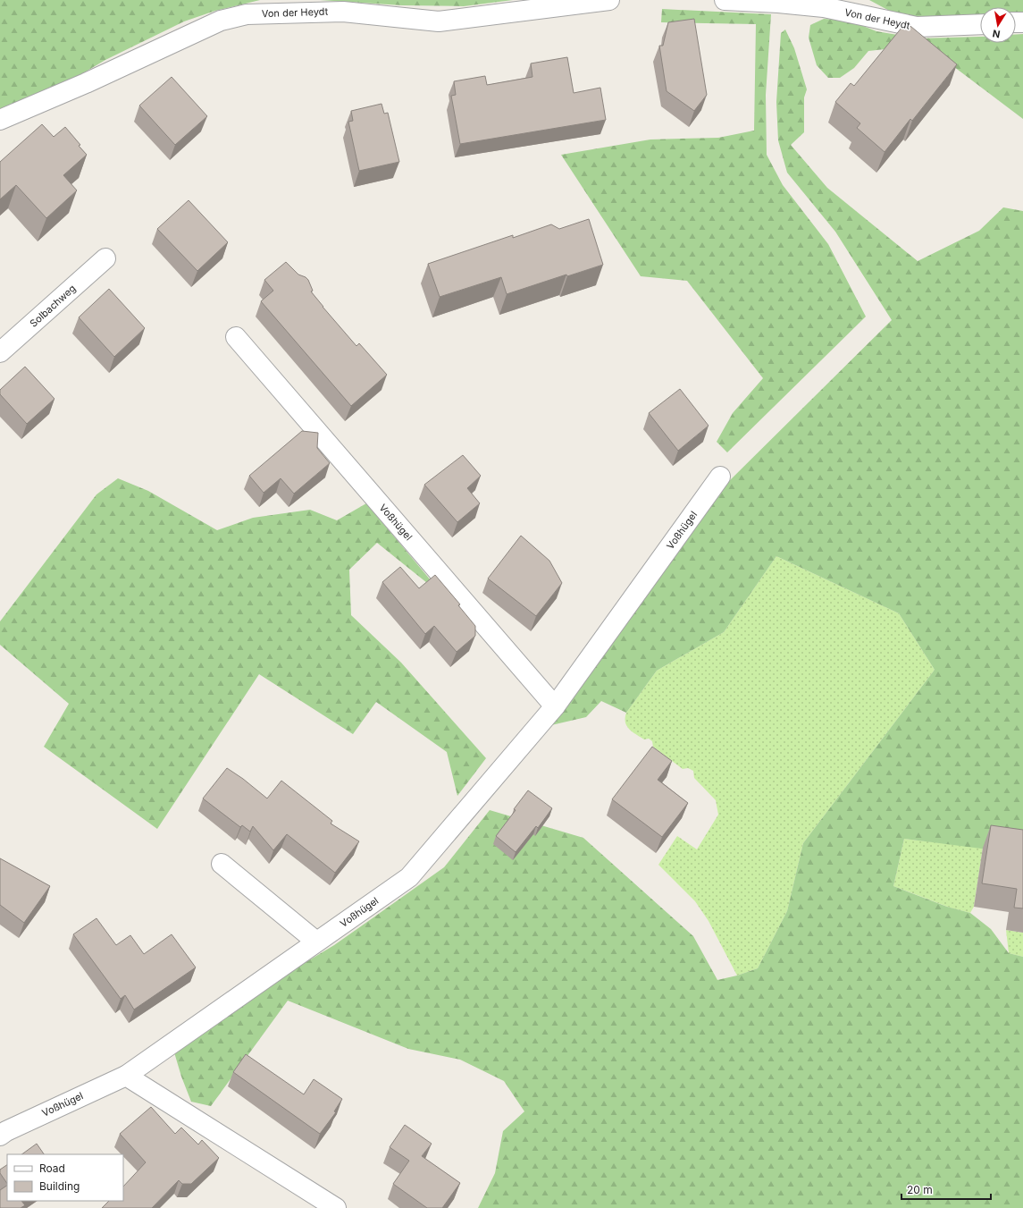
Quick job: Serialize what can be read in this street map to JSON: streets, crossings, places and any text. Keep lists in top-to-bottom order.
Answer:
{
  "streets": {
    "street": ["Von der Heydt", "Solbachweg", "Voßhügel"]
  },
  "legend": ["Road", "Building"],
  "scale_bar": "20 m",
  "north": "bottom"
}
